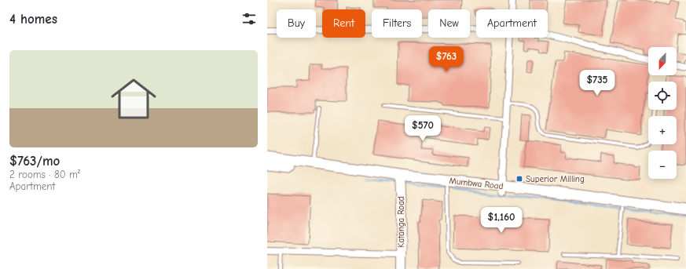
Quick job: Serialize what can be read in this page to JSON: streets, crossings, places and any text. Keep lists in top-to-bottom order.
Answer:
{
  "streets": {
    "main road": ["Mumbwa Road"],
    "street": ["Katanga Road"]
  },
  "crossings": [
    ["Mumbwa Road", "Katanga Road"]
  ],
  "places": {
    "transit": ["Superior Milling"]
  },
  "north": "bottom",
  "page": {
    "heading": "4 homes",
    "chip": [
      "Buy",
      "Rent",
      "Filters",
      "New",
      "Apartment"
    ],
    "list": [
      {
        "name": "$763/mo",
        "note": "2 rooms · 80 m² · Apartment"
      }
    ],
    "price": [
      "$763",
      "$735",
      "$570",
      "$1,160"
    ],
    "map_buttons": ["+", "−"]
  }
}
